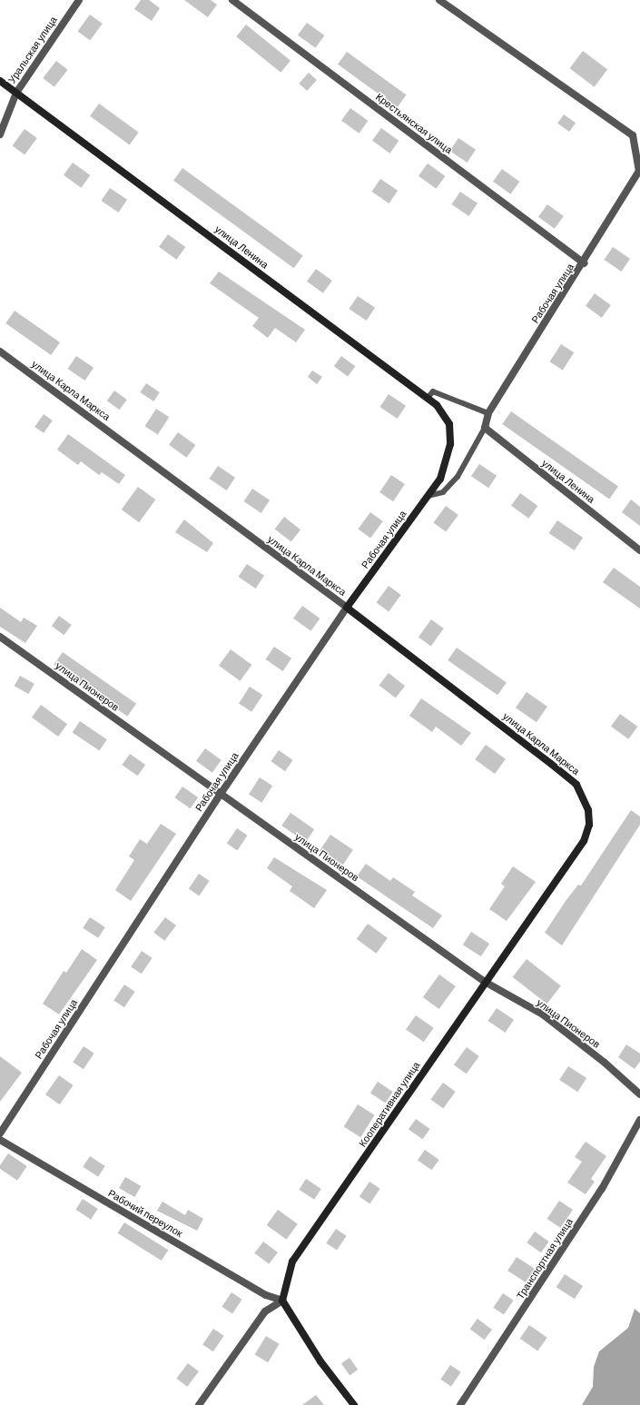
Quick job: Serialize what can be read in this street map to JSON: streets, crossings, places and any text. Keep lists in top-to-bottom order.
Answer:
{
  "streets": {
    "main road": [
      "улица Ленина",
      "Рабочая улица",
      "улица Карла Маркса",
      "Кооперативная улица"
    ],
    "street": [
      "Уральская улица",
      "Крестьянская улица",
      "улица Пионеров",
      "Рабочий переулок",
      "Транспортная улица"
    ]
  },
  "crossings": [
    ["Уральская улица", "улица Ленина"],
    ["Крестьянская улица", "Рабочая улица"],
    ["улица Ленина", "Рабочая улица"],
    ["Рабочая улица", "улица Карла Маркса"],
    ["Рабочая улица", "улица Пионеров"],
    ["улица Карла Маркса", "Кооперативная улица"],
    ["улица Пионеров", "Кооперативная улица"],
    ["Кооперативная улица", "Рабочий переулок"]
  ]
}
